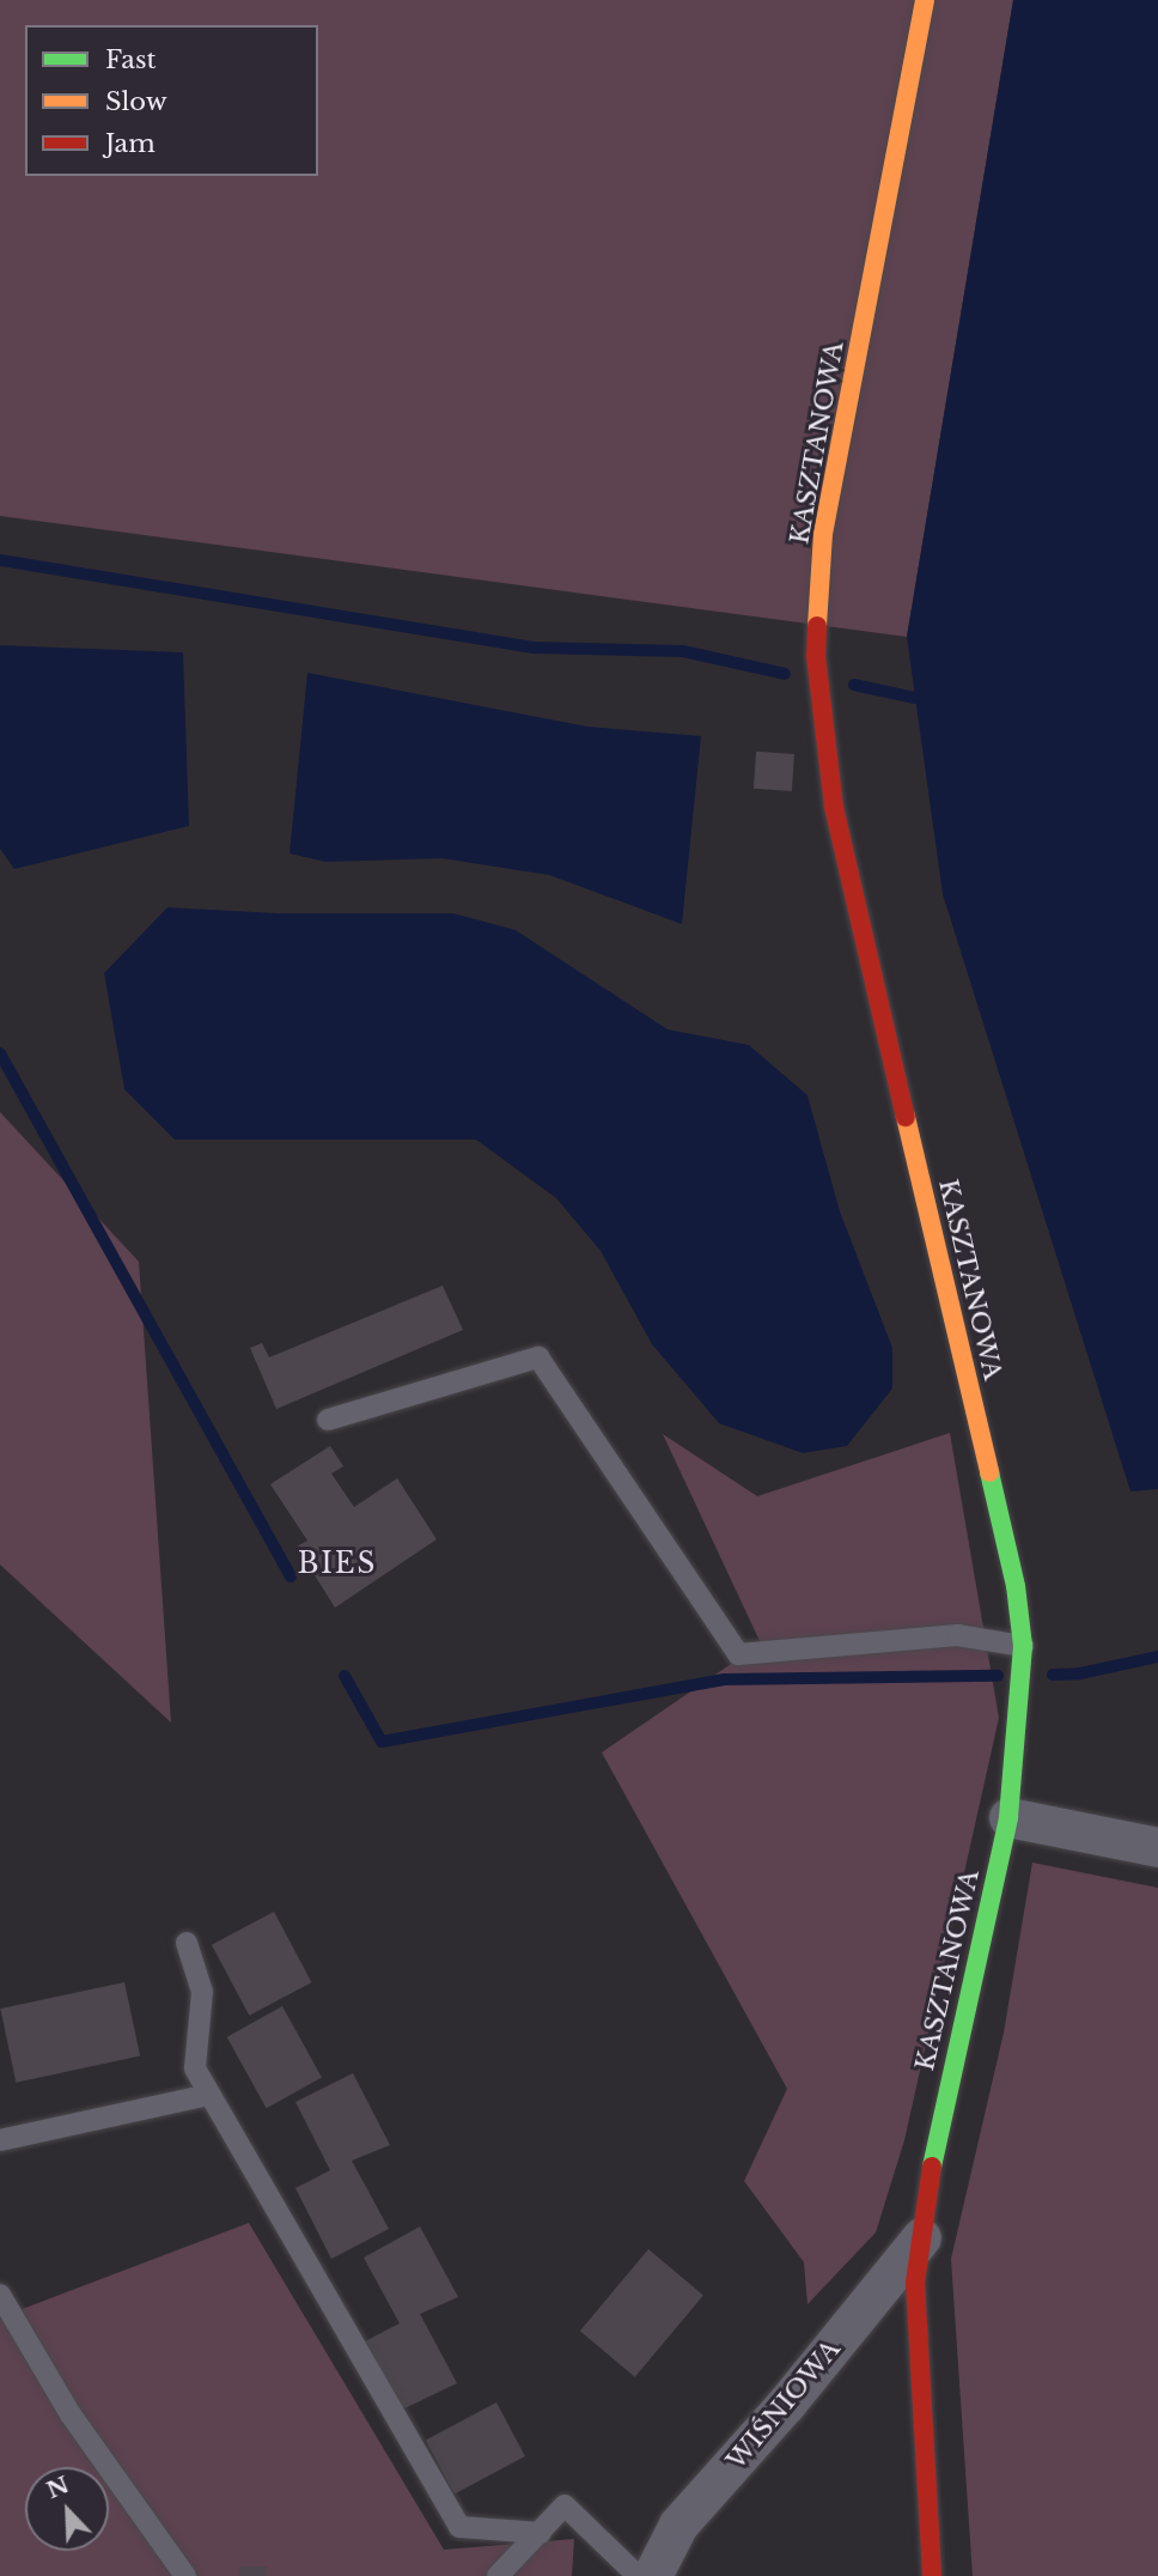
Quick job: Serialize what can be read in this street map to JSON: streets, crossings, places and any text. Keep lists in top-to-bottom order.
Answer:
{
  "streets": {
    "street": ["KASZTANOWA", "WIŚNIOWA"]
  },
  "crossings": [
    ["KASZTANOWA", "WIŚNIOWA"]
  ],
  "districts": ["BIES"],
  "legend": ["Fast", "Slow", "Jam"],
  "north": "top left"
}
